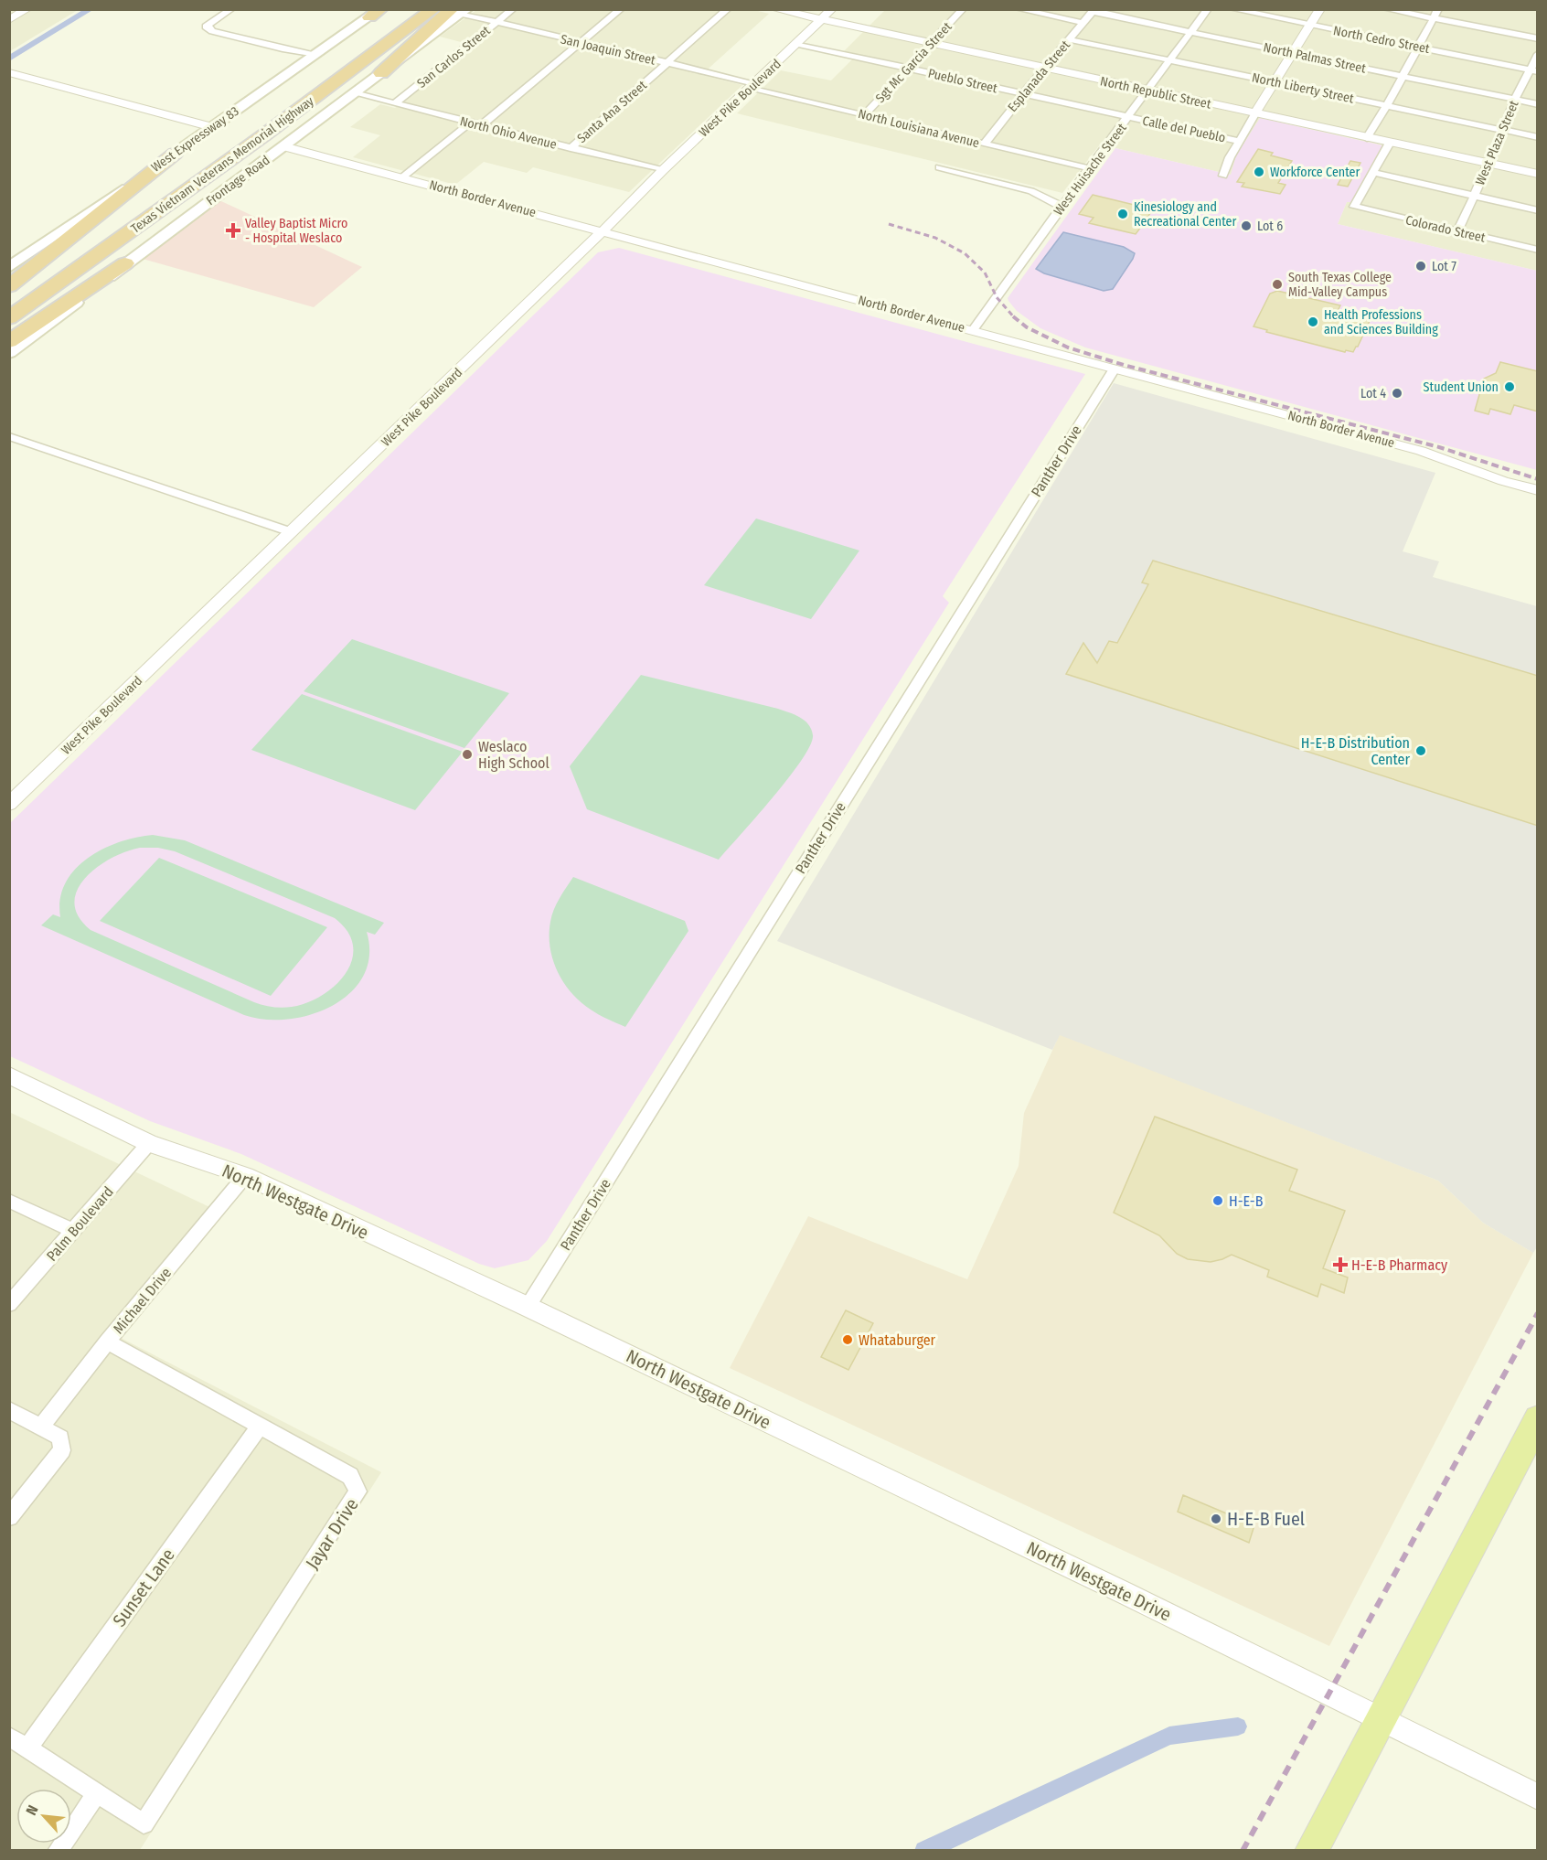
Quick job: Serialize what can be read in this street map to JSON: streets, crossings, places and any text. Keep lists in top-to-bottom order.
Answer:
{
  "streets": {
    "highway": ["Texas Vietnam Veterans Memorial Highway"],
    "main road": ["West Expressway 83", "Frontage Road"],
    "street": [
      "North Cedro Street",
      "San Joaquin Street",
      "San Carlos Street",
      "North Palmas Street",
      "Sgt Mc Garcia Street",
      "Esplanada Street",
      "Pueblo Street",
      "North Liberty Street",
      "North Republic Street",
      "West Pike Boulevard",
      "Santa Ana Street",
      "North Louisiana Avenue",
      "Calle del Pueblo",
      "North Ohio Avenue",
      "West Plaza Street",
      "West Huisache Street",
      "North Border Avenue",
      "Colorado Street",
      "Panther Drive",
      "North Westgate Drive",
      "Palm Boulevard",
      "Michael Drive",
      "Jayar Drive",
      "Sunset Lane"
    ]
  },
  "crossings": [
    ["North Cedro Street", "West Plaza Street"],
    ["San Joaquin Street", "San Carlos Street"],
    ["San Joaquin Street", "West Pike Boulevard"],
    ["San Joaquin Street", "Santa Ana Street"],
    ["San Joaquin Street", "North Louisiana Avenue"],
    ["San Carlos Street", "North Ohio Avenue"],
    ["North Palmas Street", "Esplanada Street"],
    ["North Palmas Street", "West Plaza Street"],
    ["North Palmas Street", "West Huisache Street"],
    ["Sgt Mc Garcia Street", "Pueblo Street"],
    ["Sgt Mc Garcia Street", "North Republic Street"],
    ["Sgt Mc Garcia Street", "North Louisiana Avenue"],
    ["Esplanada Street", "Pueblo Street"],
    ["Esplanada Street", "North Liberty Street"],
    ["Esplanada Street", "North Republic Street"],
    ["Esplanada Street", "North Louisiana Avenue"],
    ["Pueblo Street", "West Pike Boulevard"],
    ["Pueblo Street", "Calle del Pueblo"],
    ["Pueblo Street", "West Huisache Street"],
    ["North Liberty Street", "West Plaza Street"],
    ["North Liberty Street", "West Huisache Street"],
    ["North Republic Street", "West Pike Boulevard"],
    ["North Republic Street", "West Plaza Street"],
    ["North Republic Street", "West Huisache Street"],
    ["West Pike Boulevard", "North Louisiana Avenue"],
    ["West Pike Boulevard", "North Ohio Avenue"],
    ["West Pike Boulevard", "North Border Avenue"],
    ["Santa Ana Street", "North Ohio Avenue"],
    ["North Louisiana Avenue", "West Huisache Street"],
    ["Calle del Pueblo", "West Huisache Street"],
    ["North Ohio Avenue", "Frontage Road"],
    ["West Plaza Street", "Colorado Street"],
    ["West Huisache Street", "North Border Avenue"],
    ["Frontage Road", "North Border Avenue"],
    ["North Border Avenue", "Panther Drive"],
    ["Panther Drive", "North Westgate Drive"],
    ["North Westgate Drive", "Palm Boulevard"],
    ["North Westgate Drive", "Michael Drive"],
    ["Michael Drive", "Jayar Drive"],
    ["Jayar Drive", "Sunset Lane"]
  ],
  "places": {
    "other": [
      "Workforce Center",
      "Kinesiology and Recreational Center",
      "Lot 6",
      "Lot 7",
      "South Texas College Mid-Valley Campus",
      "Health Professions and Sciences Building",
      "Student Union",
      "Lot 4",
      "H-E-B Distribution Center",
      "Weslaco High School",
      "H-E-B",
      "Whataburger",
      "H-E-B Fuel"
    ],
    "health": ["Valley Baptist Micro - Hospital Weslaco", "H-E-B Pharmacy"]
  },
  "north": "top left"
}
